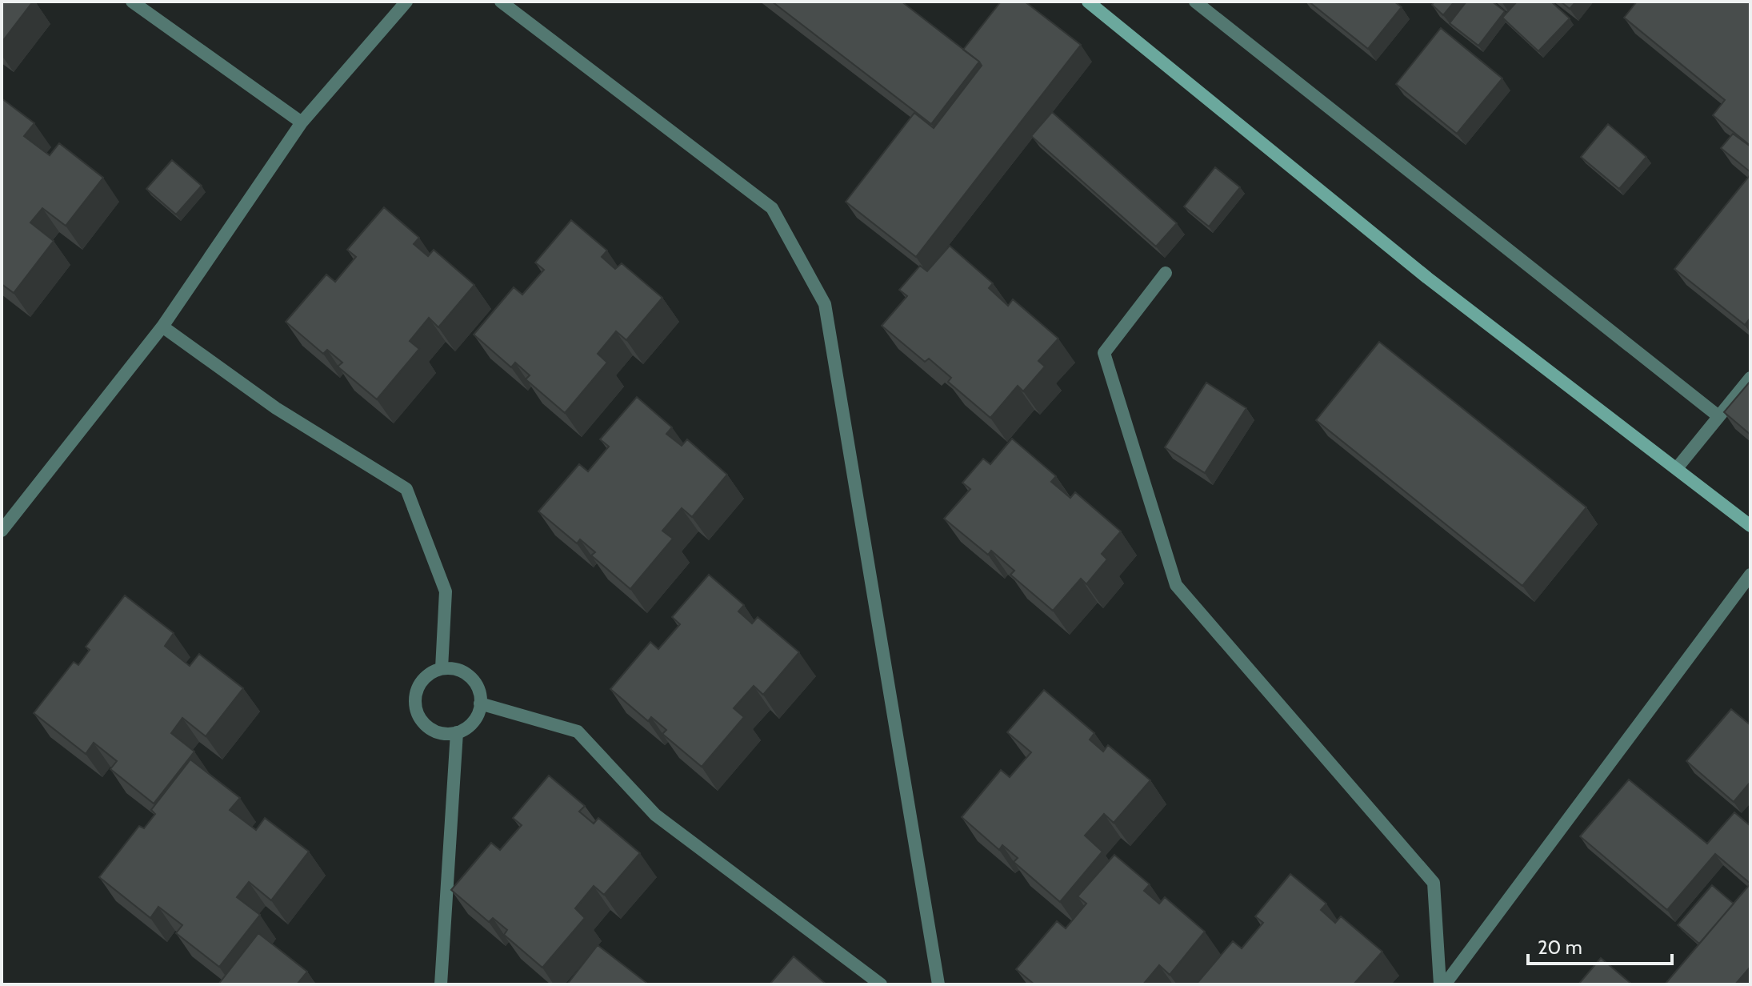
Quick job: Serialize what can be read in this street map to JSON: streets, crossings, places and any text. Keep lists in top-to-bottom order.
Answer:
{
  "scale_bar": "20 m"
}
